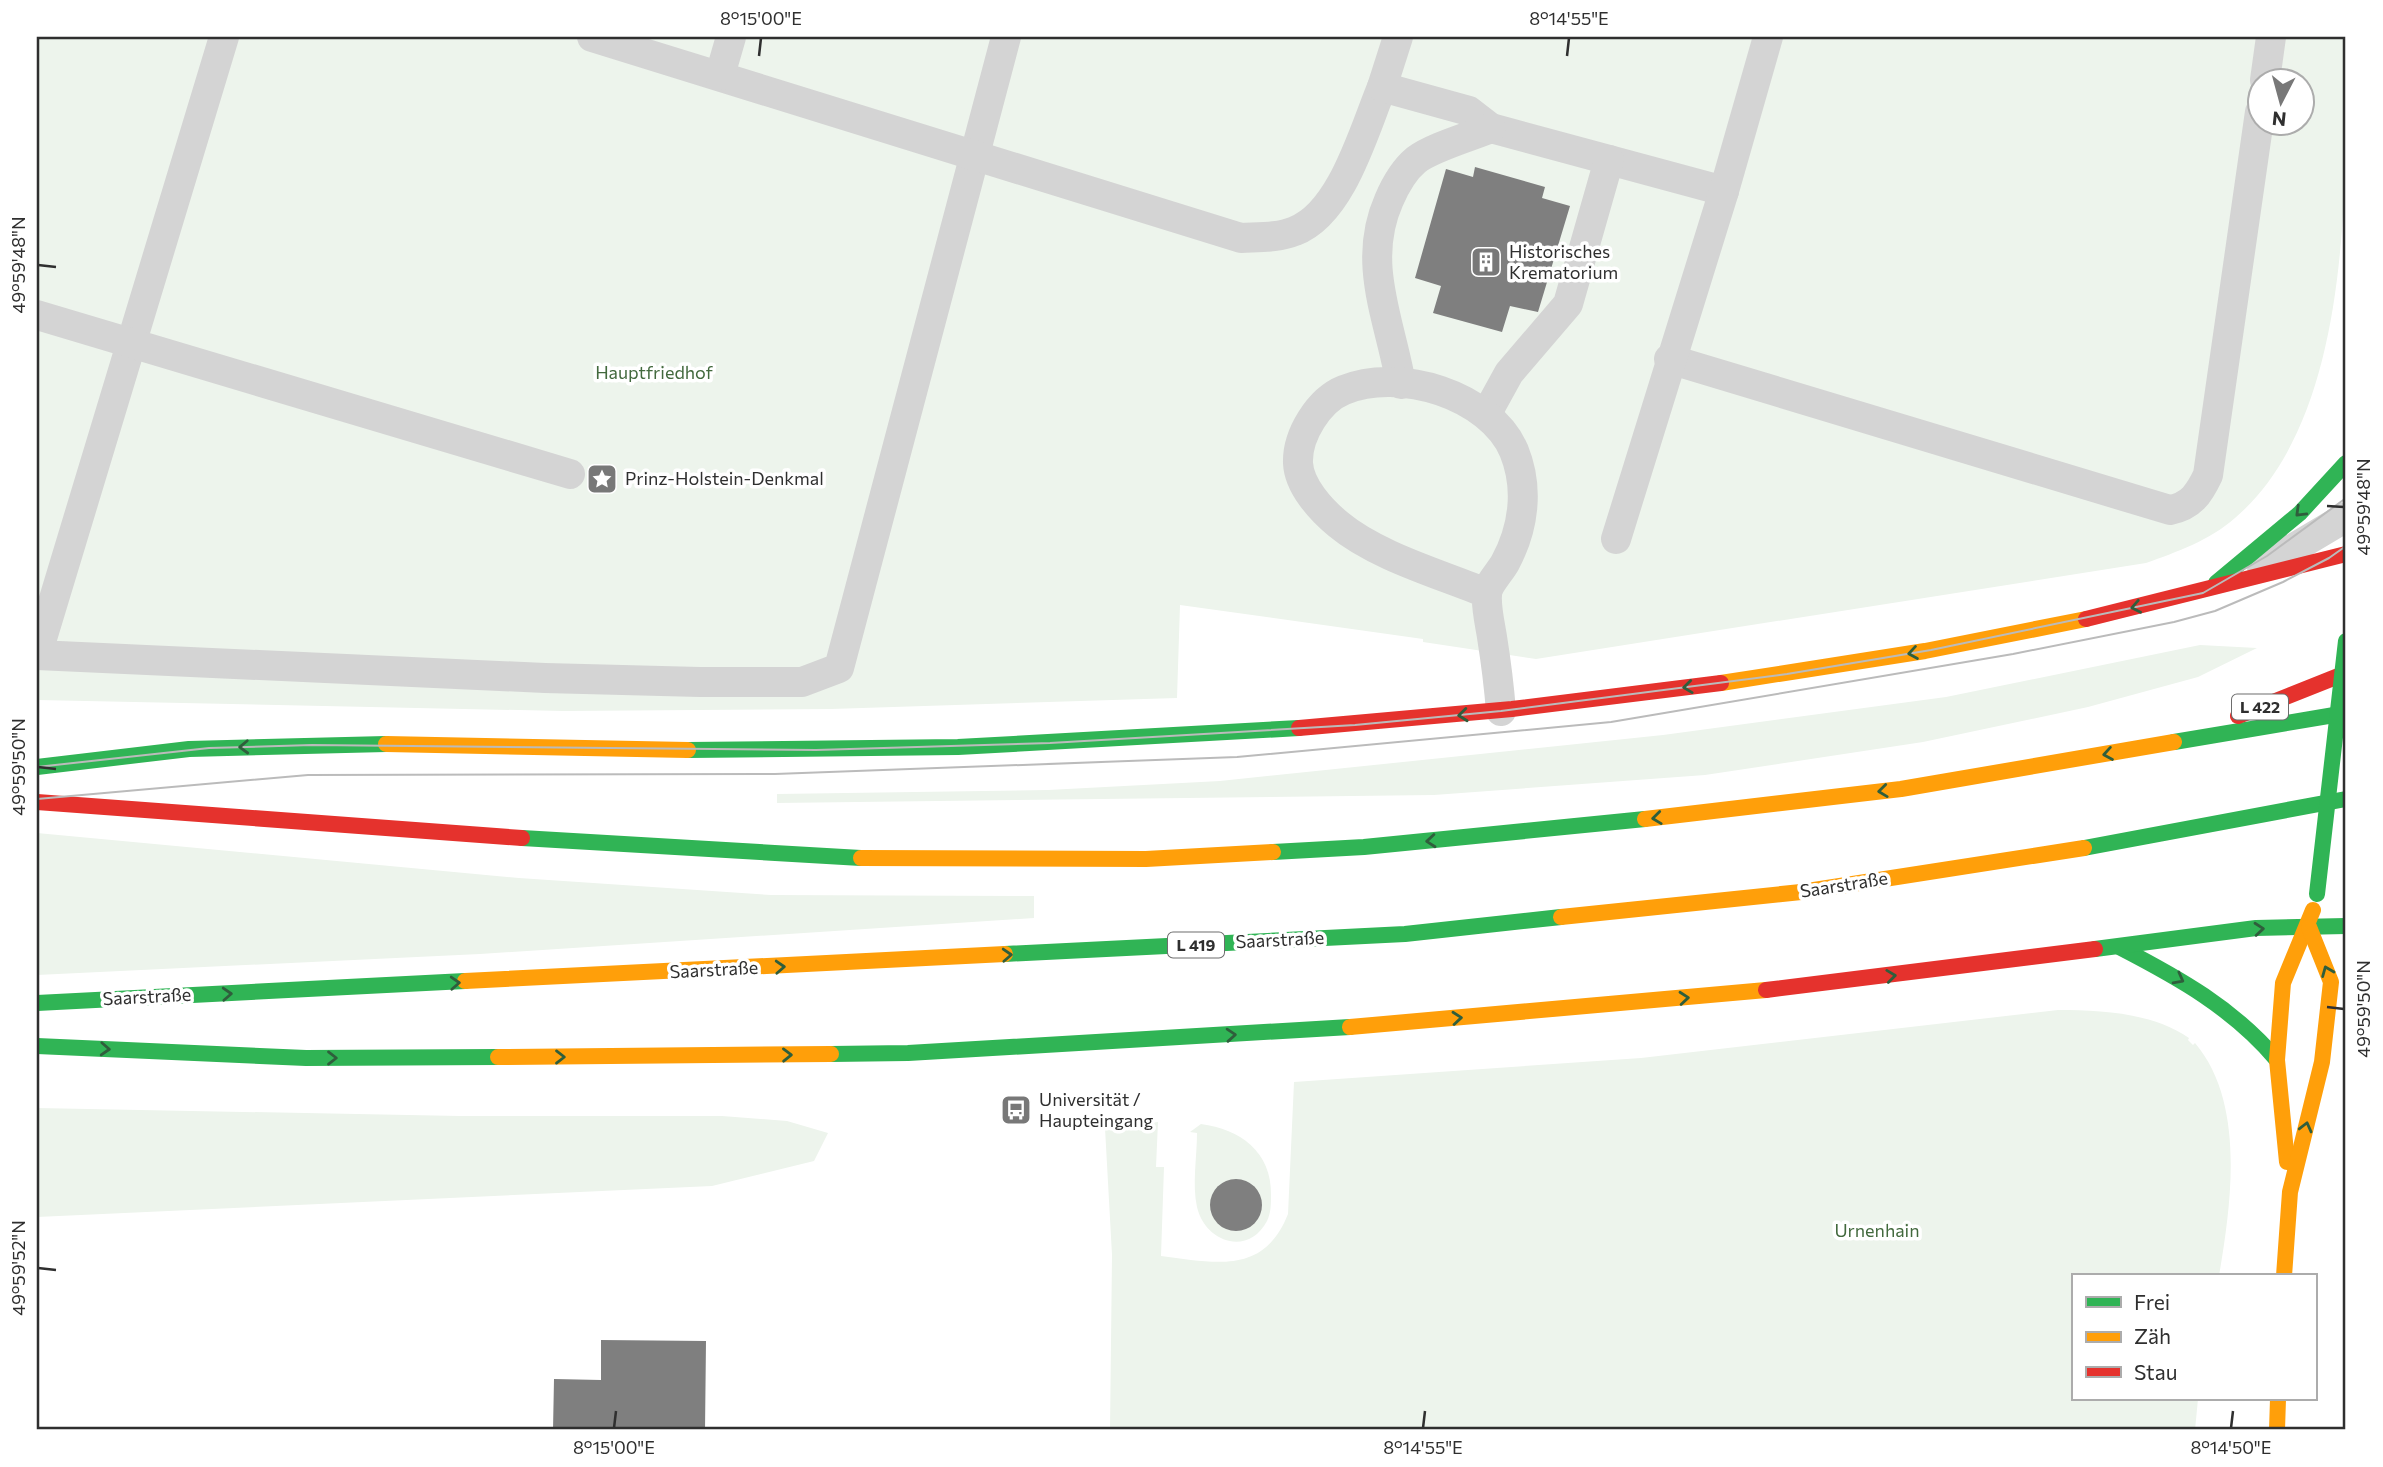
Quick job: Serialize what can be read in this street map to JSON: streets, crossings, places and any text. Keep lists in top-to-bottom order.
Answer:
{
  "streets": {
    "main road": ["L 422", "Saarstraße", "L 419"]
  },
  "parks": ["Hauptfriedhof", "Urnenhain"],
  "places": {
    "building": ["Historisches Krematorium"],
    "place": ["Prinz-Holstein-Denkmal"],
    "bus stop": ["Universität / Haupteingang"]
  },
  "legend": ["Frei", "Zäh", "Stau"],
  "north": "bottom",
  "coordinates": [
    "8°15'00\"E",
    "8°14'55\"E",
    "49°59'48\"N",
    "49°59'50\"N",
    "49°59'52\"N",
    "8°14'50\"E"
  ]
}
